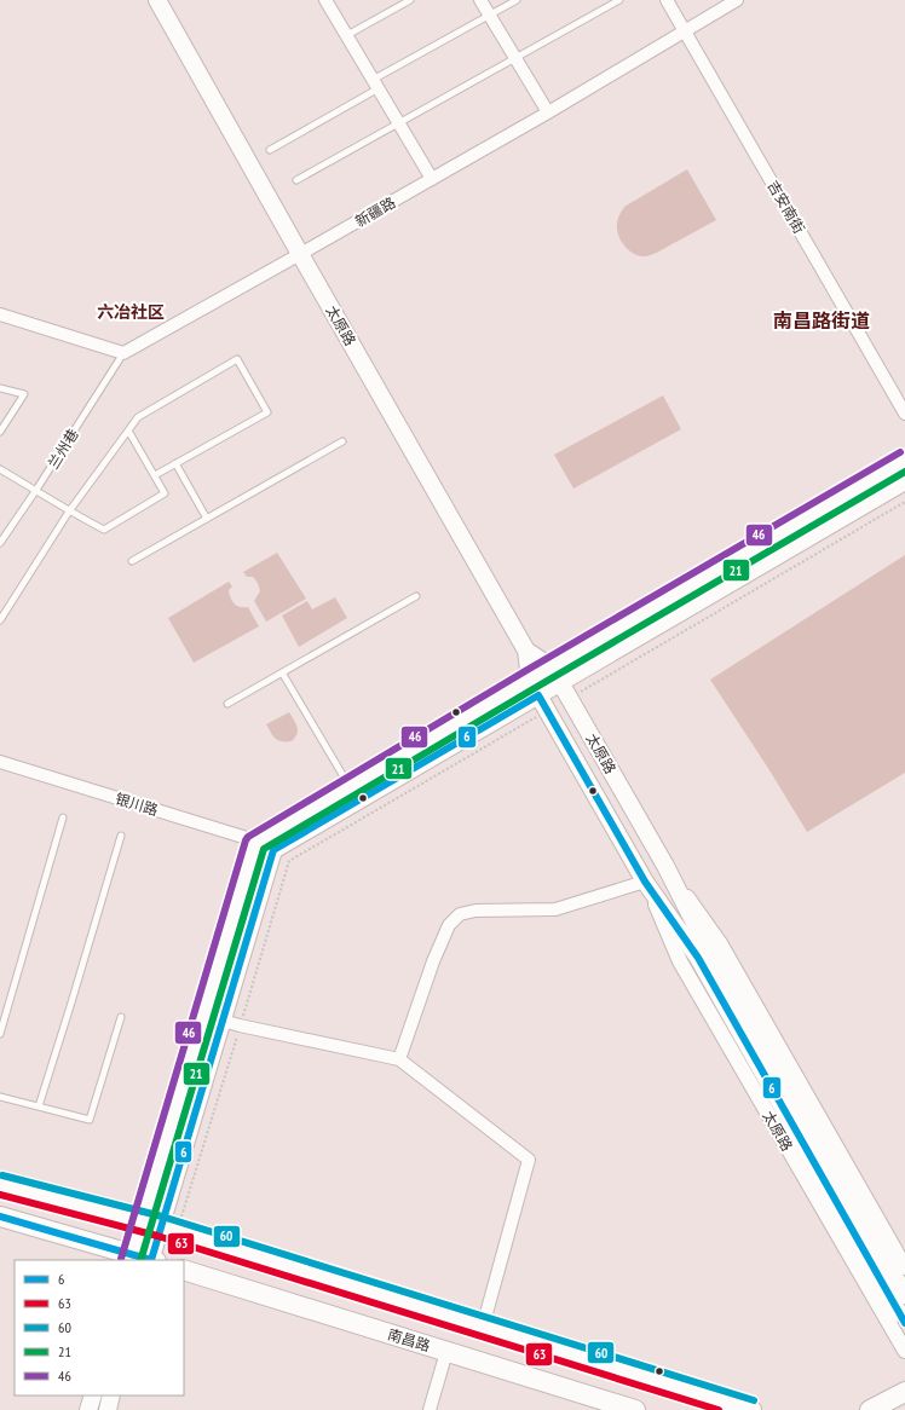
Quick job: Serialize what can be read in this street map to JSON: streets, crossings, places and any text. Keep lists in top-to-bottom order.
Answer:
{
  "streets": {
    "main road": ["太原路", "南昌路"],
    "street": ["吉安南街", "新疆路", "银川路"],
    "lane": ["兰州巷"]
  },
  "crossings": [
    ["吉安南街", "新疆路"],
    ["新疆路", "太原路"],
    ["新疆路", "兰州巷"]
  ],
  "districts": ["六冶社区", "南昌路街道"],
  "lines": [
    "transit line 46",
    "transit line 21",
    "transit line 6",
    "transit line 60",
    "transit line 63"
  ],
  "legend": [
    "6",
    "63",
    "60",
    "21",
    "46"
  ]
}
